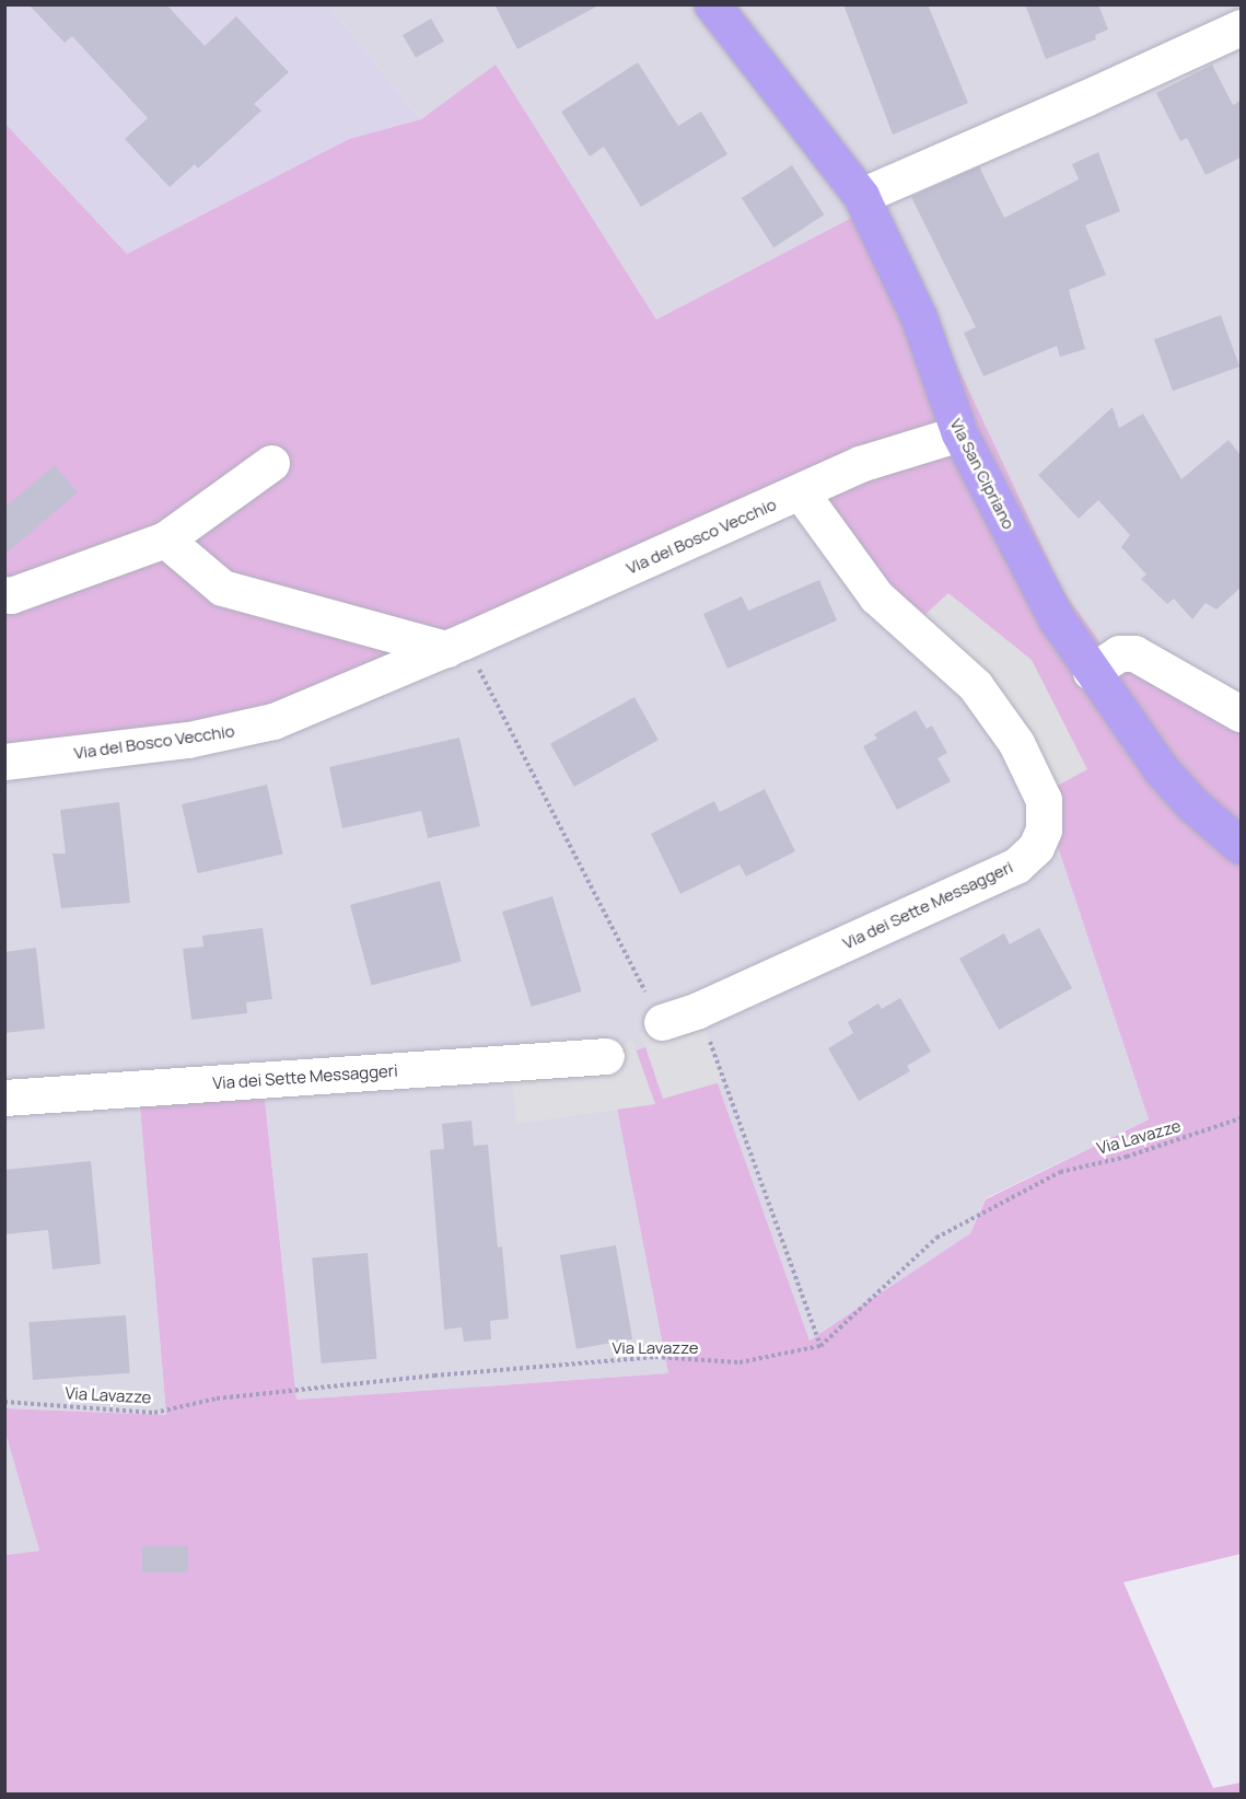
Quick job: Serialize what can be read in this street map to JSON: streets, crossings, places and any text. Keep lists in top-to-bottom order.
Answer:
{
  "streets": {
    "main road": ["Via San Cipriano"],
    "street": ["Via del Bosco Vecchio", "Via dei Sette Messaggeri"],
    "path": ["Via Lavazze"]
  },
  "crossings": [
    ["Via San Cipriano", "Via del Bosco Vecchio"],
    ["Via del Bosco Vecchio", "Via dei Sette Messaggeri"]
  ]
}
